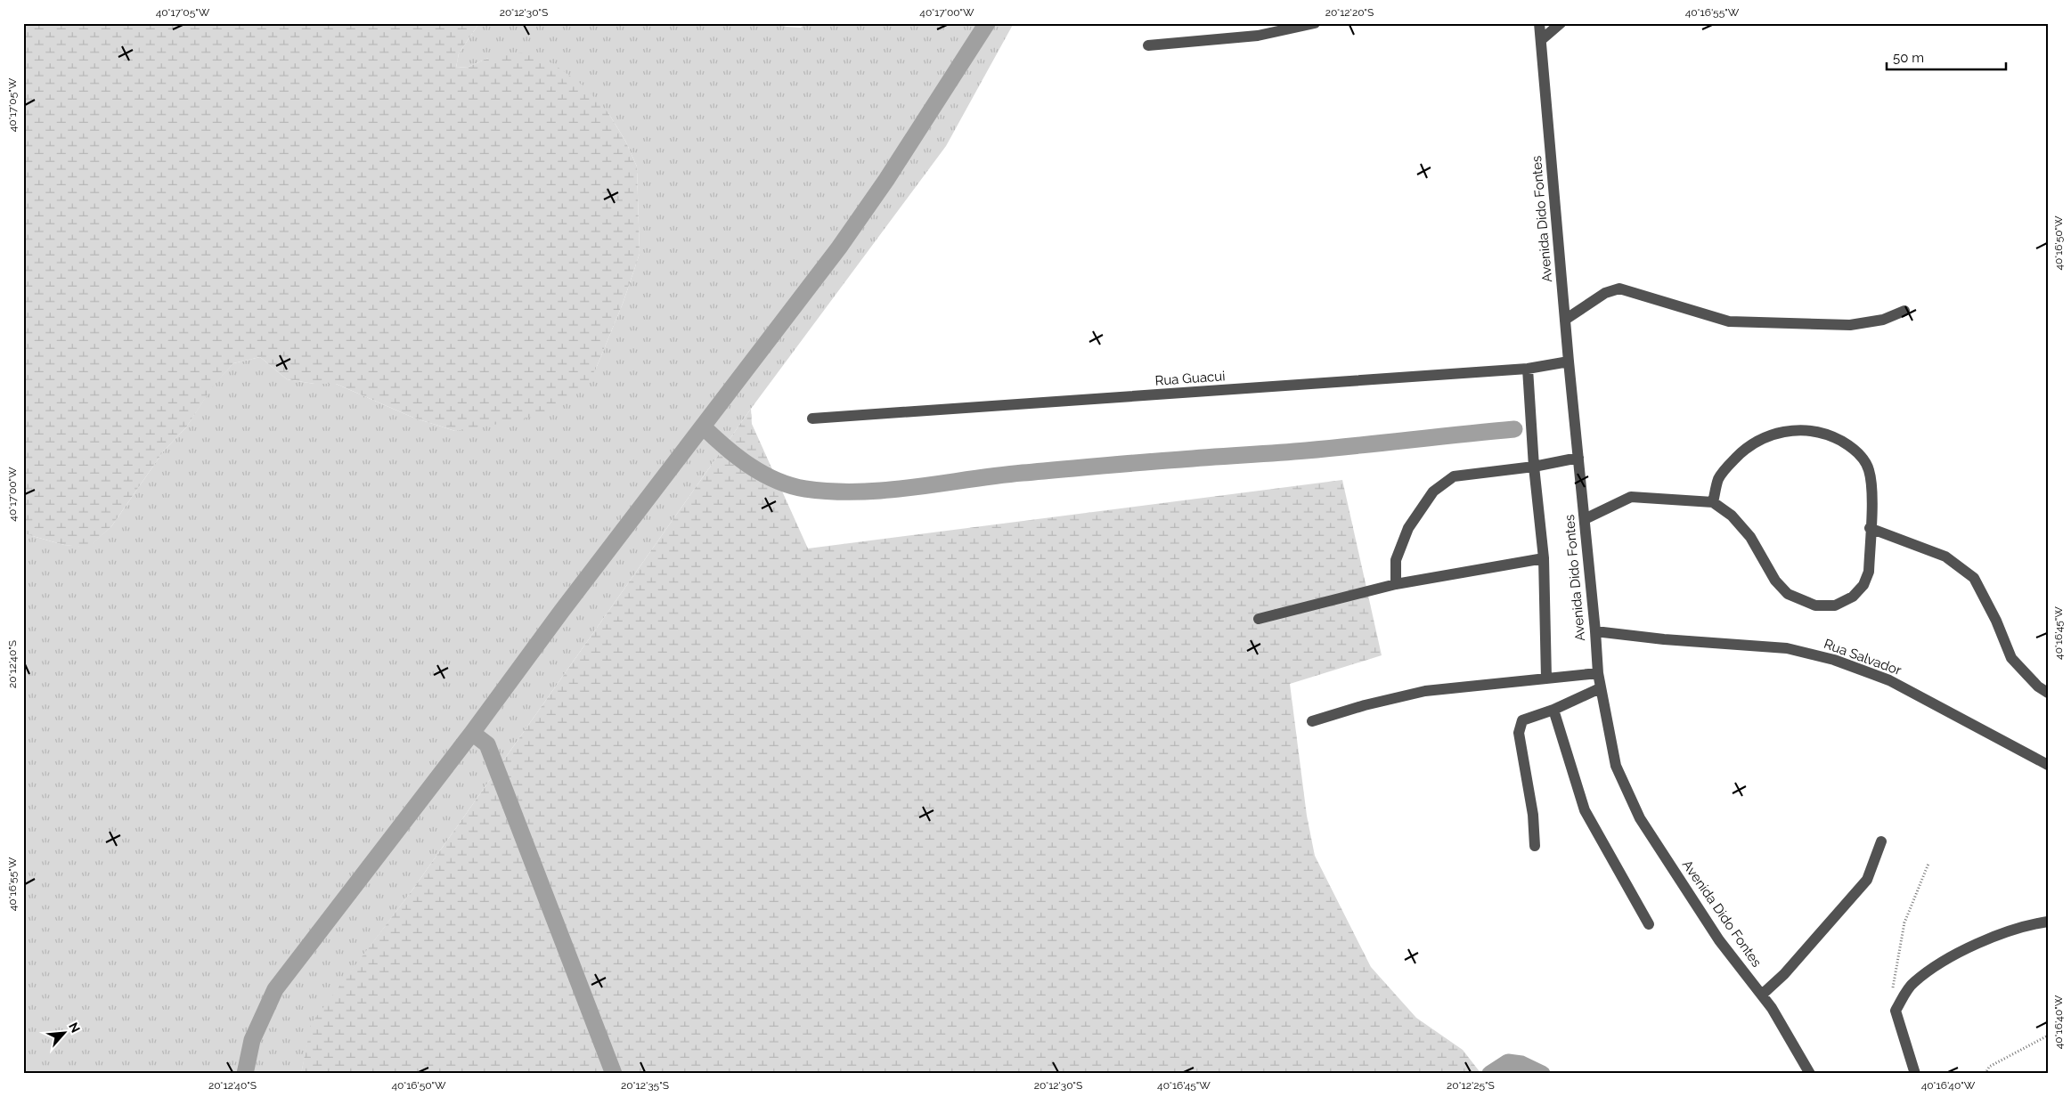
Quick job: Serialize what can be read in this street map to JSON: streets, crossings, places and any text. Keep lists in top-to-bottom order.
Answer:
{
  "streets": {
    "street": ["Avenida Dido Fontes", "Rua Guacui", "Rua Salvador"]
  },
  "crossings": [
    ["Avenida Dido Fontes", "Rua Guacui"],
    ["Avenida Dido Fontes", "Rua Salvador"]
  ],
  "scale_bar": "50 m",
  "north": "top right",
  "coordinates": [
    "40°17'05\"W",
    "20°12'30\"S",
    "40°17'00\"W",
    "20°12'20\"S",
    "40°16'55\"W",
    "40°16'50\"W",
    "40°16'45\"W",
    "20°12'40\"S",
    "40°16'40\"W",
    "20°12'35\"S",
    "20°12'25\"S"
  ]
}
